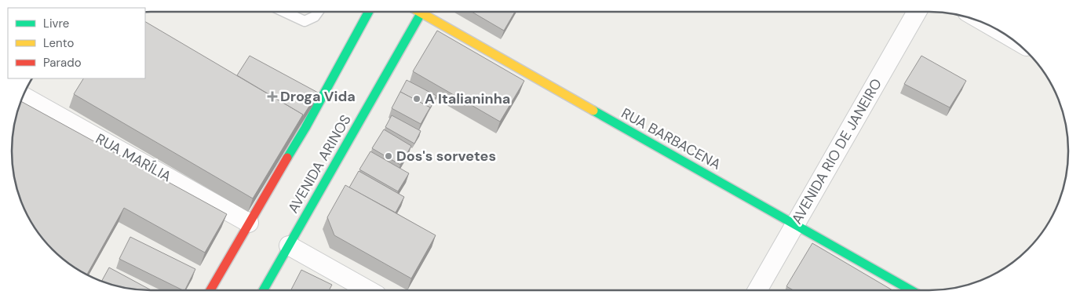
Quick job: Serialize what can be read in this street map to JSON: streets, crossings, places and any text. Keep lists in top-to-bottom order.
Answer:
{
  "streets": {
    "main road": ["RUA BARBACENA", "AVENIDA ARINOS"],
    "street": ["AVENIDA RIO DE JANEIRO", "RUA MARÍLIA"]
  },
  "crossings": [
    ["RUA BARBACENA", "AVENIDA RIO DE JANEIRO"]
  ],
  "places": {
    "health": ["Droga Vida"],
    "other": ["A Italianinha", "Dos's sorvetes"]
  },
  "legend": ["Livre", "Lento", "Parado"]
}
